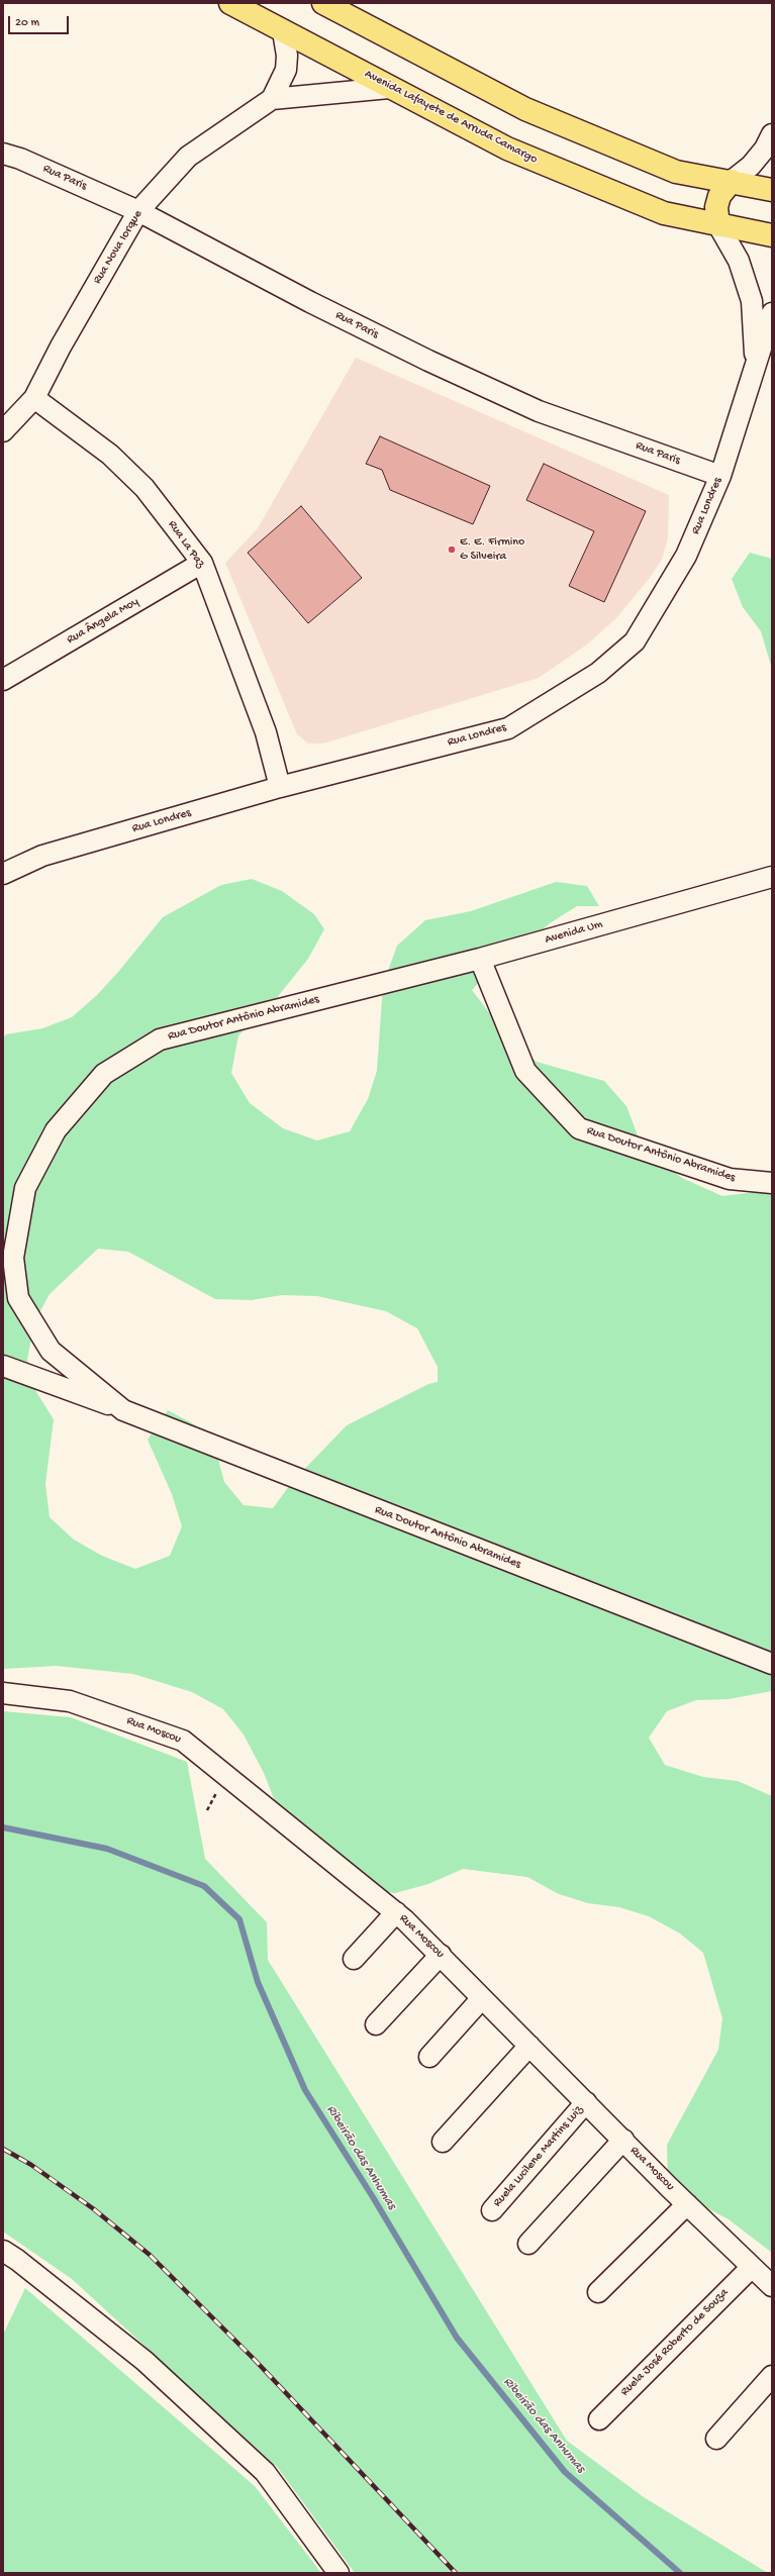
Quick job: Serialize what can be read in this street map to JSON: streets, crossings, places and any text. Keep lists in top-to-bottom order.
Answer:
{
  "streets": {
    "main road": ["Avenida Lafayete de Arruda Camargo"],
    "street": [
      "Rua Paris",
      "Rua Nova Iorque",
      "Rua Londres",
      "Rua La Paz",
      "Rua Ângela Moy",
      "Avenida Um",
      "Rua Doutor Antônio Abramides",
      "Rua Moscou",
      "Ruela Lucilene Martins Luiz",
      "Ruela José Roberto de Souza"
    ]
  },
  "crossings": [
    ["Avenida Lafayete de Arruda Camargo", "Rua Nova Iorque"],
    ["Rua Paris", "Rua Nova Iorque"],
    ["Rua Paris", "Rua Londres"],
    ["Rua Nova Iorque", "Rua La Paz"],
    ["Rua Londres", "Rua La Paz"],
    ["Rua La Paz", "Rua Ângela Moy"],
    ["Avenida Um", "Rua Doutor Antônio Abramides"],
    ["Rua Moscou", "Ruela Lucilene Martins Luiz"],
    ["Rua Moscou", "Ruela José Roberto de Souza"]
  ],
  "water": ["Ribeirão das Anhumas"],
  "places": ["E. E. Firmino G Silveira"],
  "scale_bar": "20 m"
}
